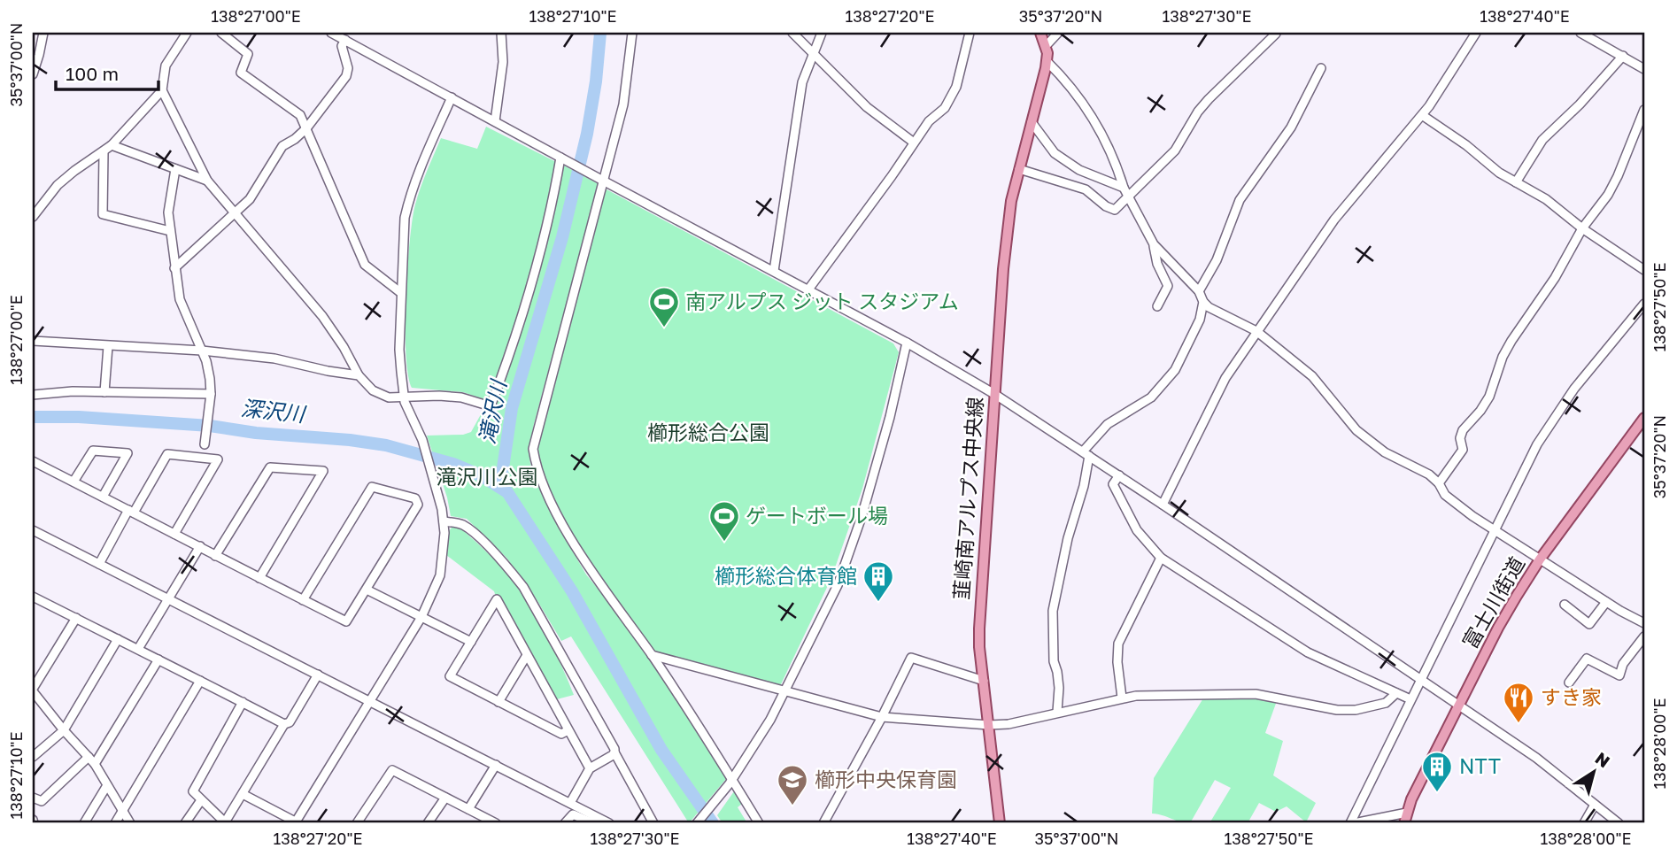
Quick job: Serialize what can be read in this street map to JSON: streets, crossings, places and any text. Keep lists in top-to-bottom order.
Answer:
{
  "streets": {
    "main road": ["韮崎南アルプス中央線", "富士川街道"]
  },
  "water": ["深沢川", "滝沢川"],
  "parks": ["櫛形総合公園", "滝沢川公園"],
  "places": {
    "sports": ["南アルプス ジット スタジアム", "ゲートボール場"],
    "building": ["櫛形総合体育館", "NTT"],
    "restaurant": ["すき家"],
    "school or university": ["櫛形中央保育園"]
  },
  "scale_bar": "100 m",
  "north": "top right",
  "coordinates": [
    "138°27'00\"E",
    "138°27'10\"E",
    "138°27'20\"E",
    "35°37'20\"N",
    "138°27'30\"E",
    "138°27'40\"E",
    "35°37'00\"N",
    "138°27'50\"E",
    "138°28'00\"E"
  ]
}
